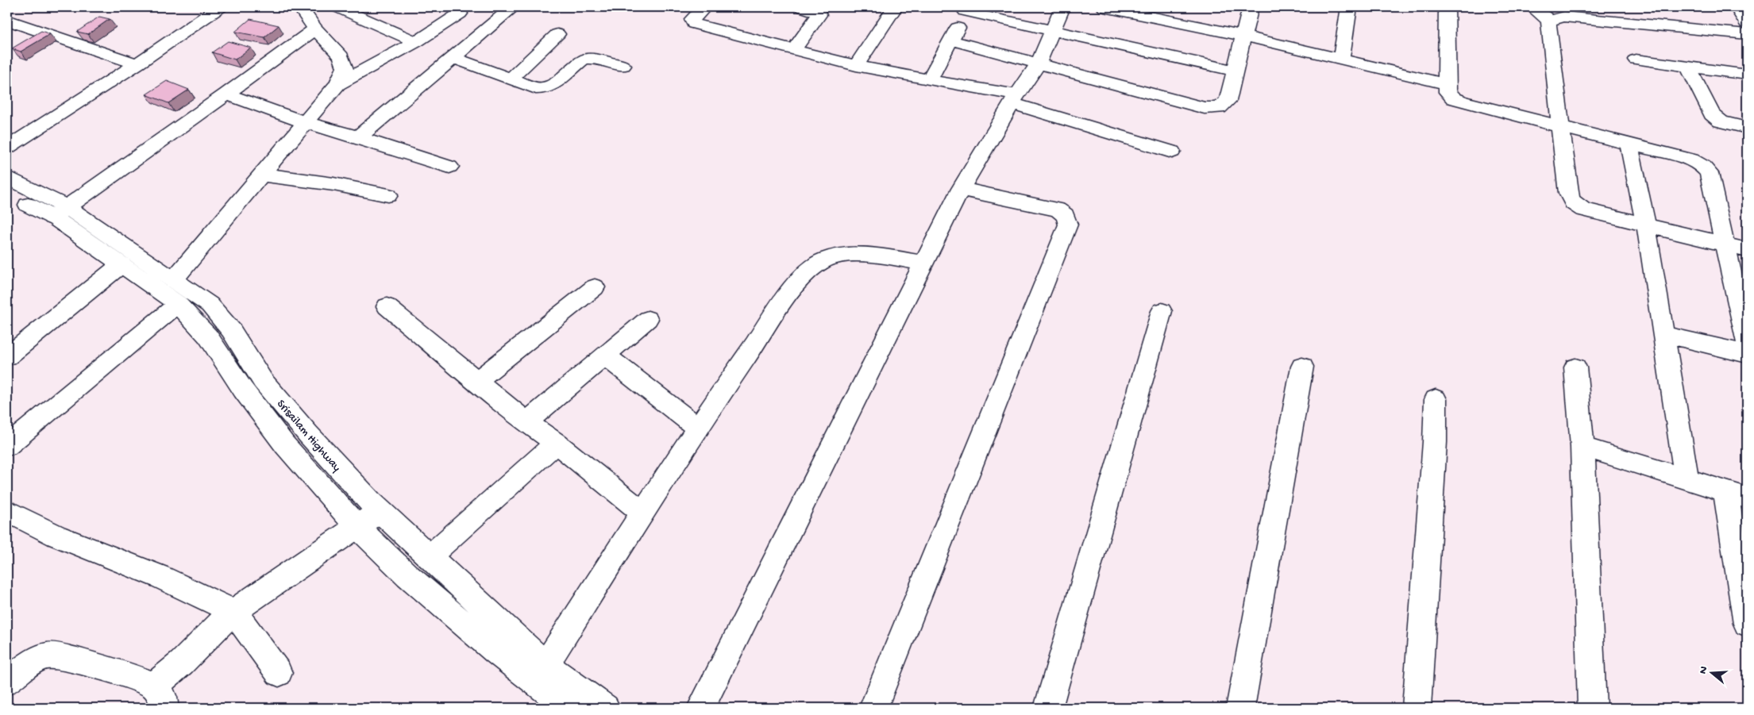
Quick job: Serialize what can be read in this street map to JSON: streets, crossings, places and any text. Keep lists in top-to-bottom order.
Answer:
{
  "streets": {
    "main road": ["Srisailam Highway"]
  },
  "north": "left"
}
